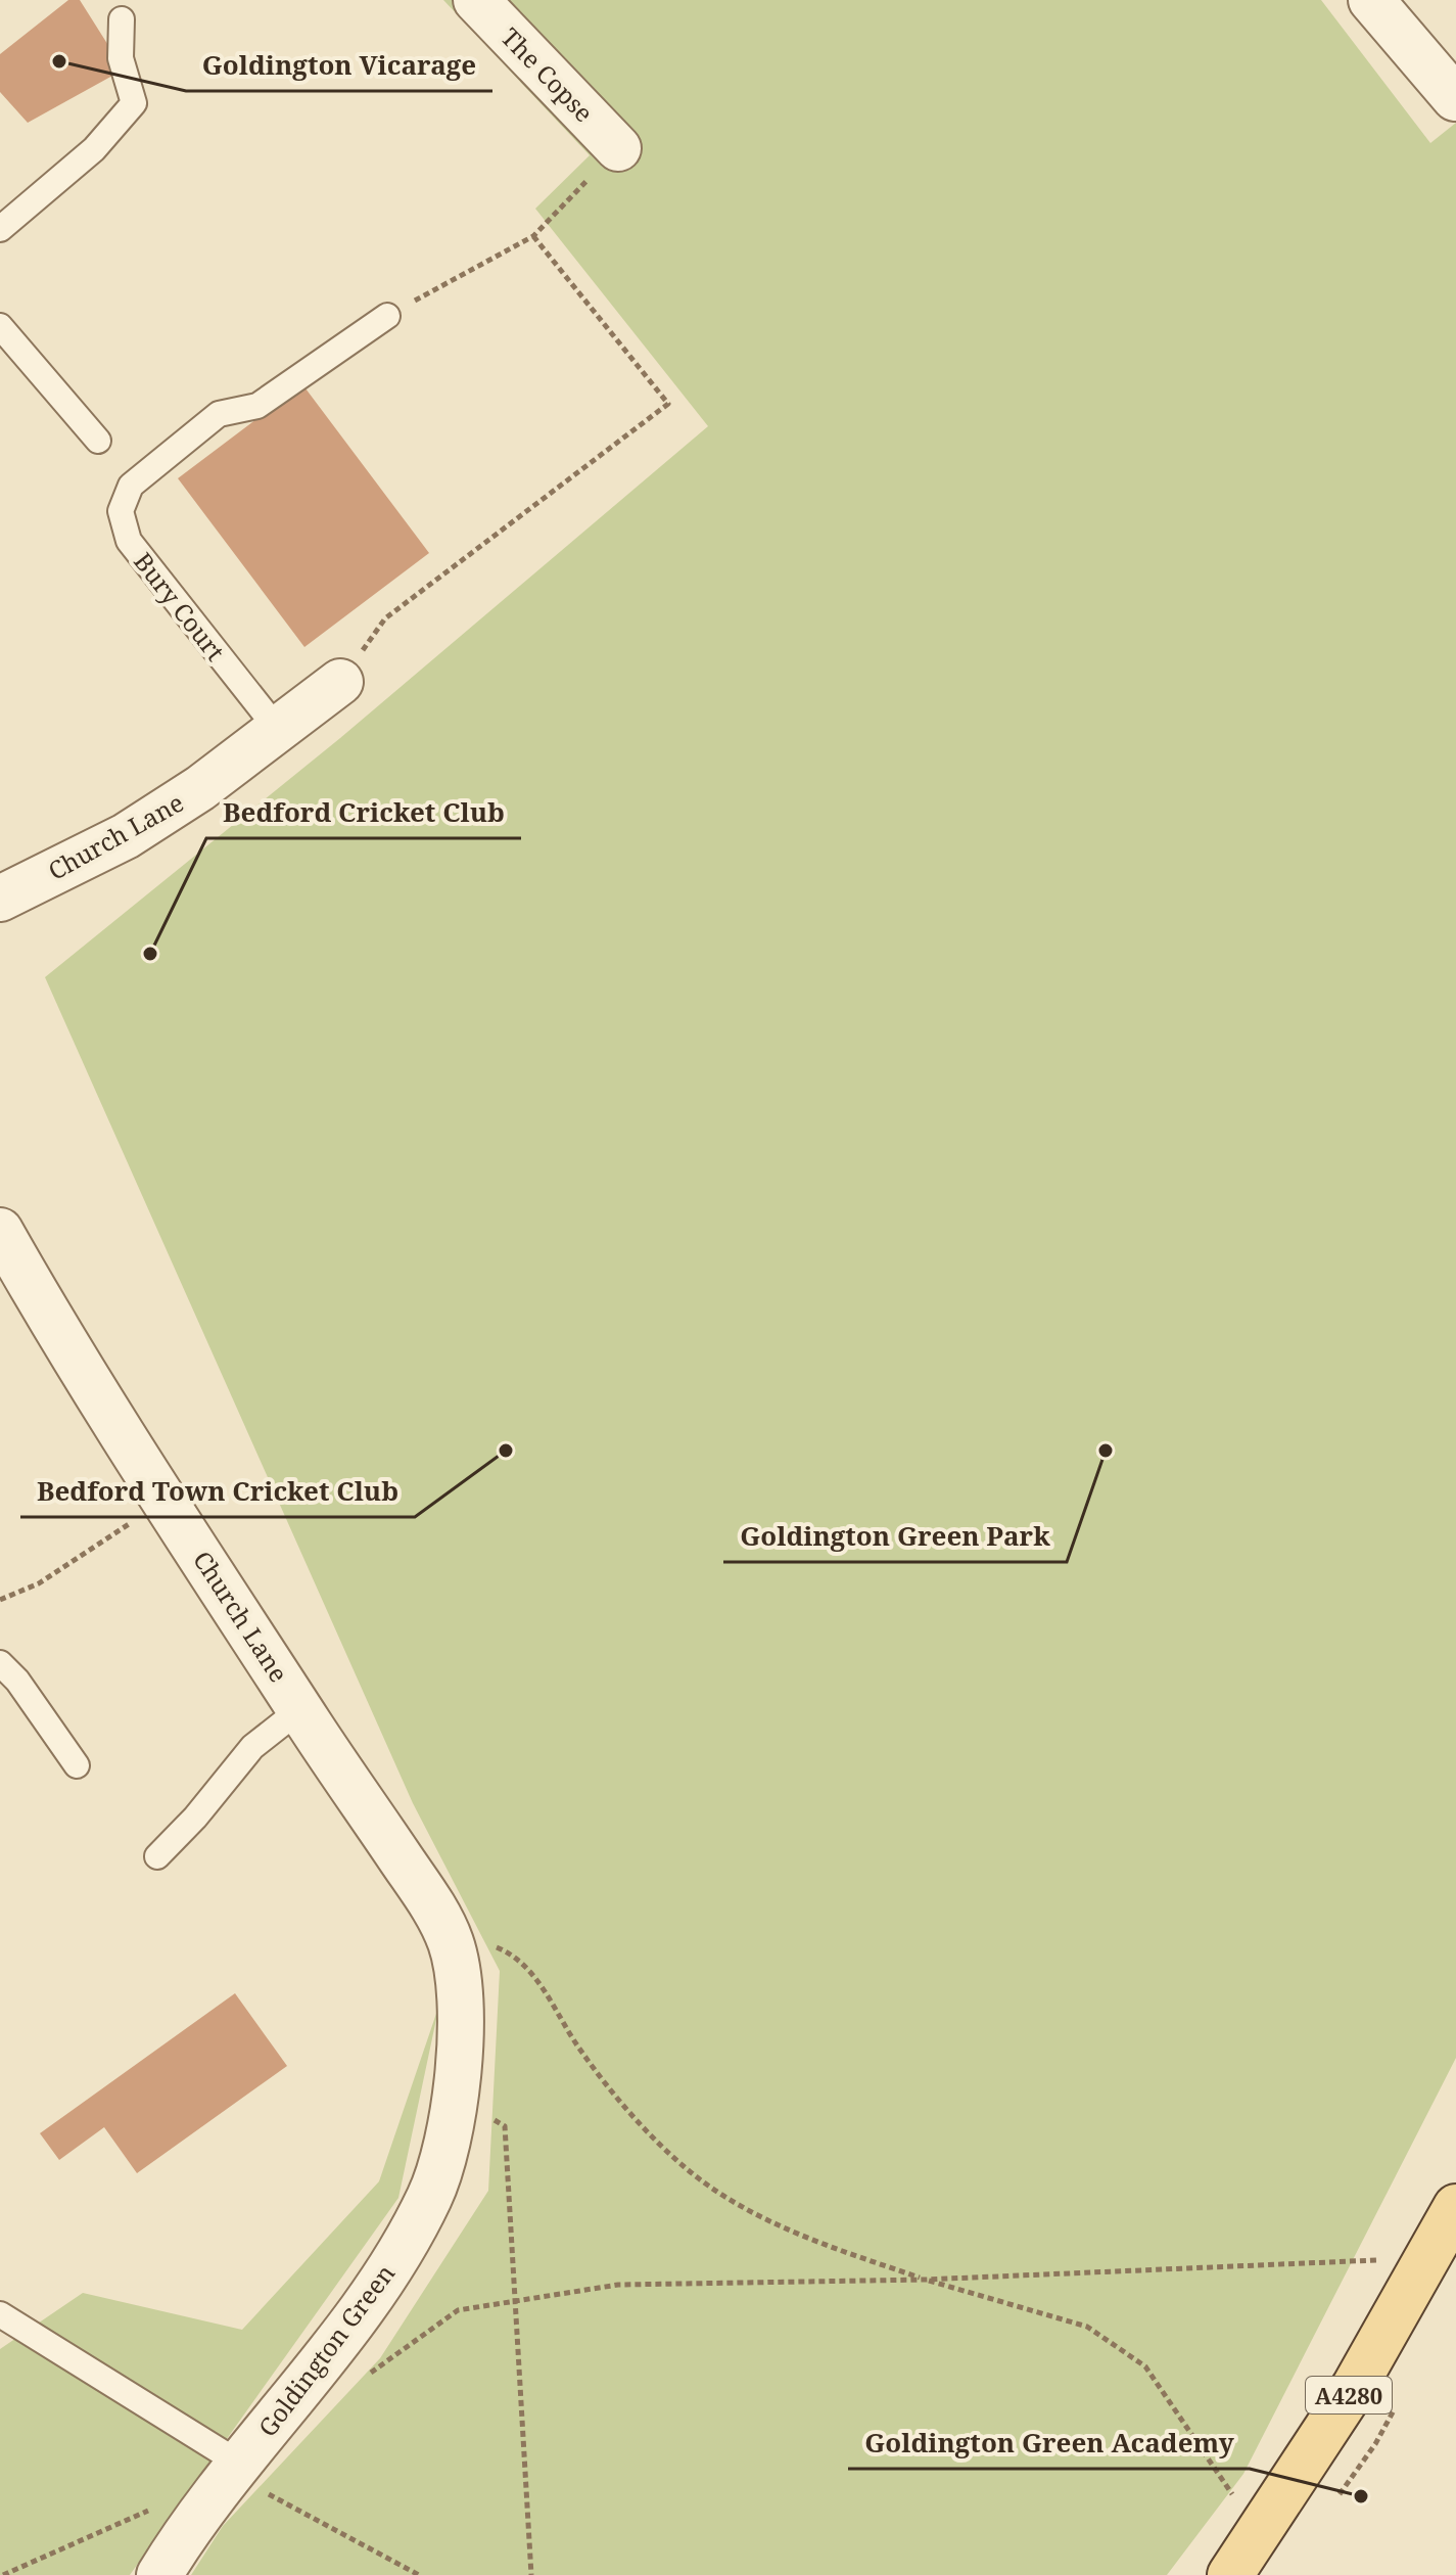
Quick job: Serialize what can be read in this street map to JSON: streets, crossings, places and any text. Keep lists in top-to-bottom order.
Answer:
{
  "streets": {
    "main road": ["A4280"],
    "street": ["The Copse", "Church Lane", "Goldington Green"],
    "lane": ["Bury Court"]
  },
  "crossings": [
    ["Bury Court", "Church Lane"],
    ["Church Lane", "Goldington Green"]
  ],
  "places": [
    "Goldington Vicarage",
    "Bedford Cricket Club",
    "Bedford Town Cricket Club",
    "Goldington Green Park",
    "Goldington Green Academy"
  ]
}
